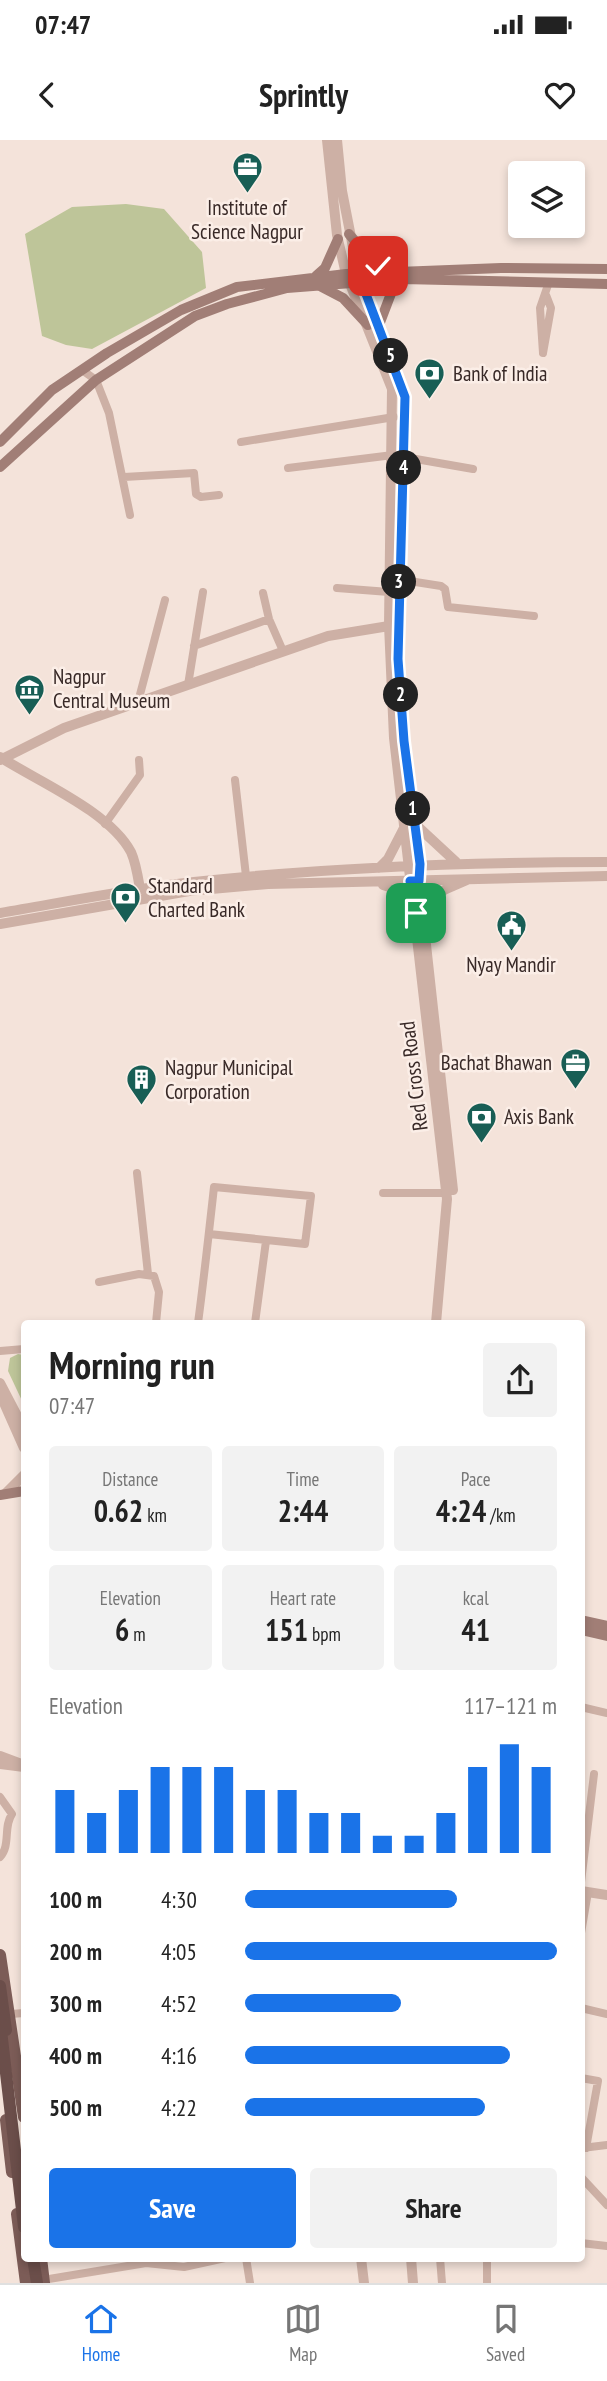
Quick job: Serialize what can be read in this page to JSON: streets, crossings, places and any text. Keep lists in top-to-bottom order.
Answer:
{
  "streets": {
    "street": ["Red Cross Road"]
  },
  "places": {
    "office": ["Institute of Science Nagpur", "Bachat Bhawan"],
    "bank": ["Bank of India", "Standard Charted Bank", "Axis Bank"],
    "museum": ["Nagpur Central Museum"],
    "public building": ["Nyay Mandir"],
    "building": ["Nagpur Municipal Corporation"]
  },
  "page": {
    "status": "07:47",
    "header": "Sprintly",
    "pins": [
      "5",
      "4",
      "3",
      "2",
      "1"
    ],
    "heading": ["Morning run", "07:47"],
    "stats": [
      ["Distance", "0.62 km"],
      ["Time", "2:44"],
      ["Pace", "4:24 /km"],
      ["Elevation", "6 m"],
      ["Heart rate", "151 bpm"],
      ["kcal", "41"]
    ],
    "chart": ["Elevation", "117–121 m"],
    "list": [
      {
        "name": "100 m",
        "note": "4:30"
      },
      {
        "name": "200 m",
        "note": "4:05"
      },
      {
        "name": "300 m",
        "note": "4:52"
      },
      {
        "name": "400 m",
        "note": "4:16"
      },
      {
        "name": "500 m",
        "note": "4:22"
      }
    ],
    "buttons": ["Save", "Share"],
    "tabs": ["Home", "Map", "Saved"]
  }
}
